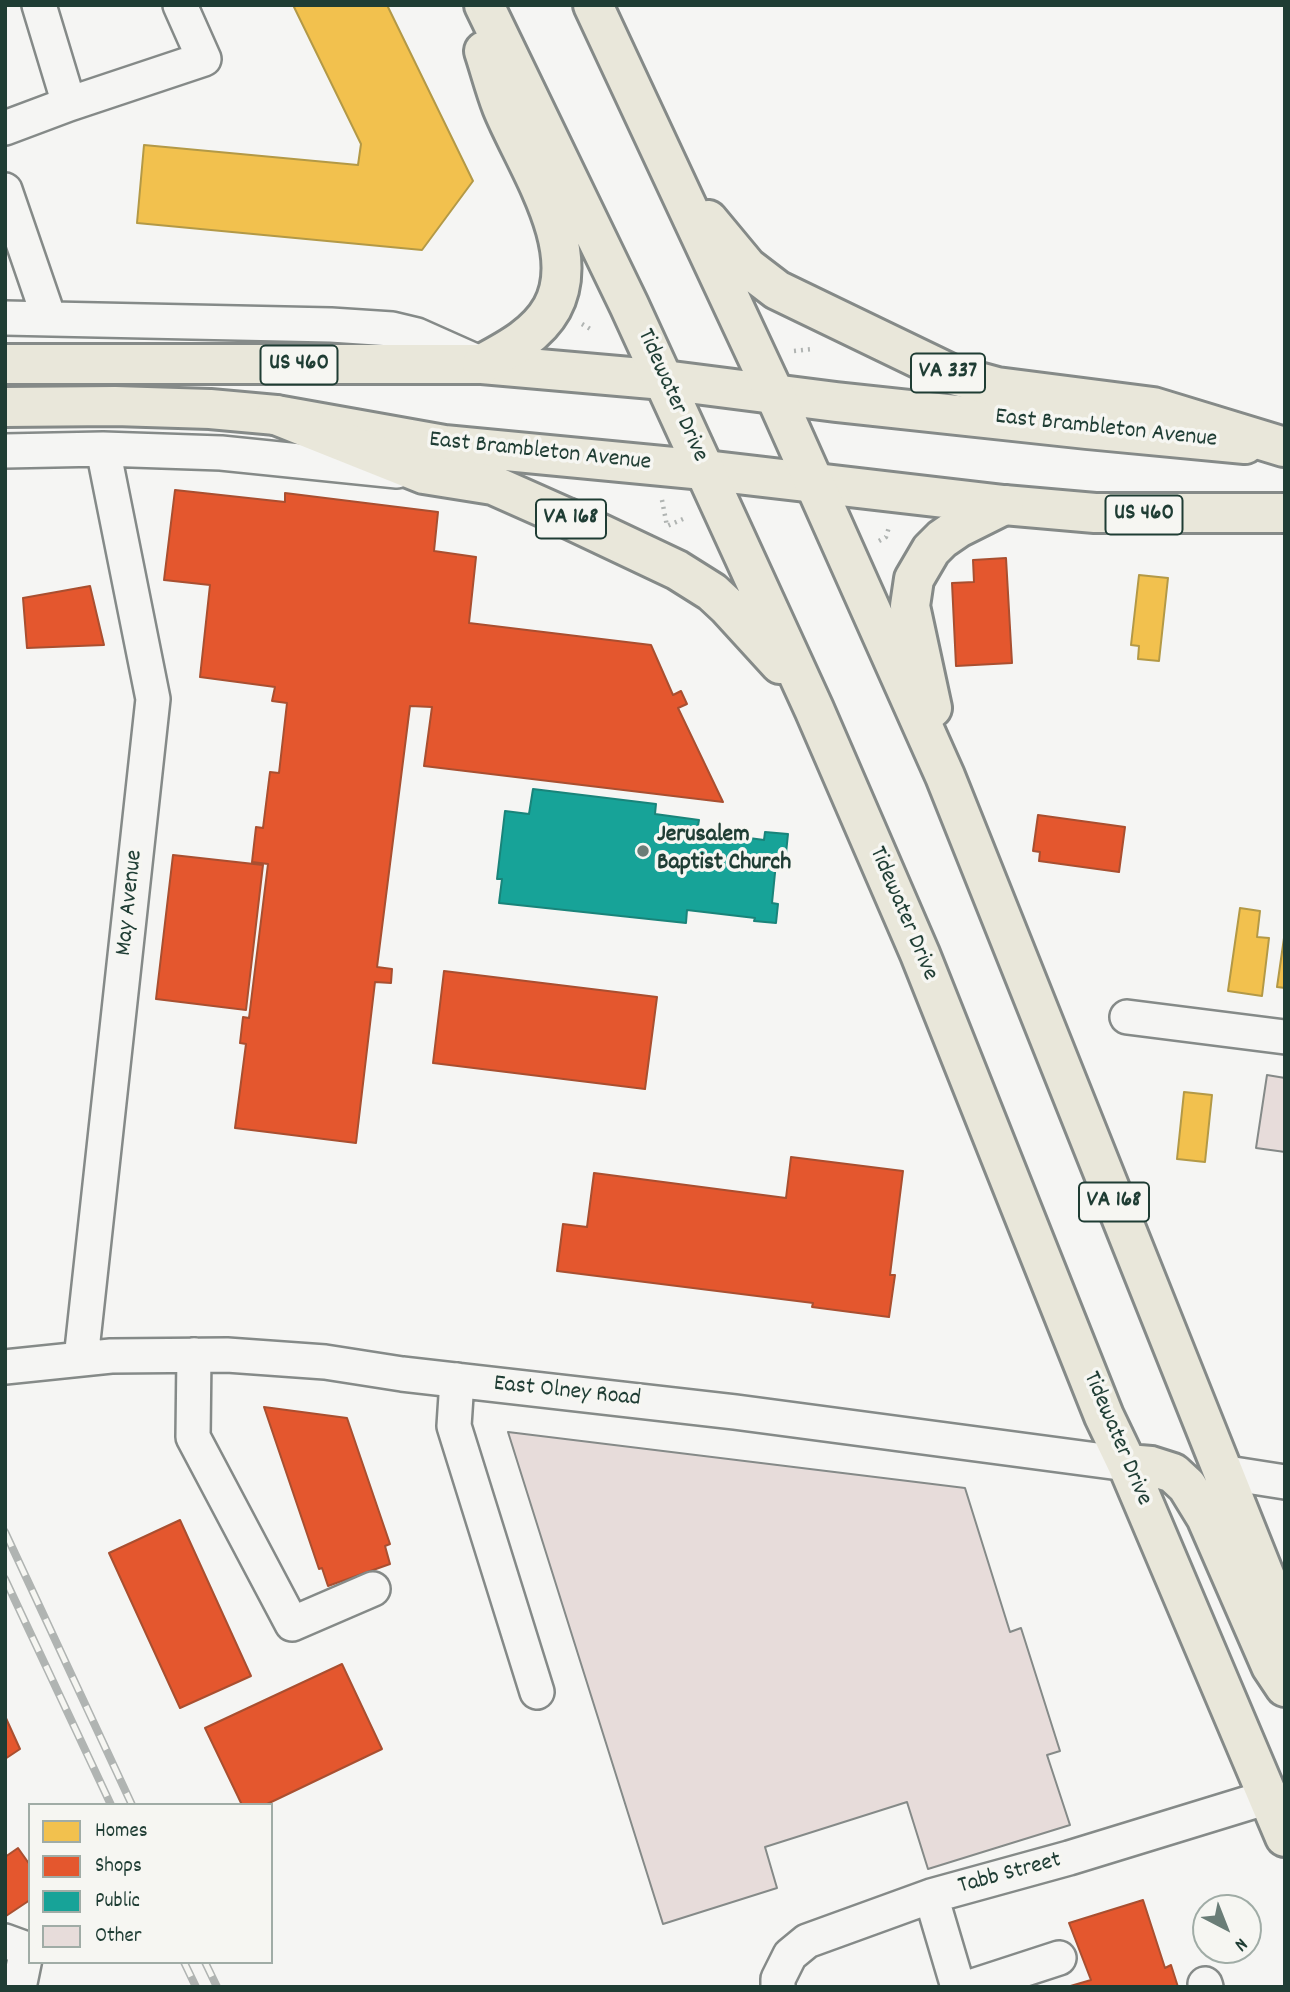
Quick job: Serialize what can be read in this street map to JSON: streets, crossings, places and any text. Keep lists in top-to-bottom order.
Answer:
{
  "streets": {
    "main road": [
      "US 460",
      "VA 337",
      "Tidewater Drive",
      "East Brambleton Avenue",
      "VA 168"
    ],
    "street": ["May Avenue", "East Olney Road", "Tabb Street"]
  },
  "crossings": [
    ["VA 337", "East Brambleton Avenue"],
    ["Tidewater Drive", "East Brambleton Avenue"],
    ["Tidewater Drive", "VA 168"],
    ["Tidewater Drive", "East Olney Road"],
    ["Tidewater Drive", "Tabb Street"],
    ["East Brambleton Avenue", "VA 168"],
    ["May Avenue", "East Olney Road"]
  ],
  "places": ["Jerusalem Baptist Church"],
  "legend": [
    "Homes",
    "Shops",
    "Public",
    "Other"
  ],
  "north": "bottom right"
}
